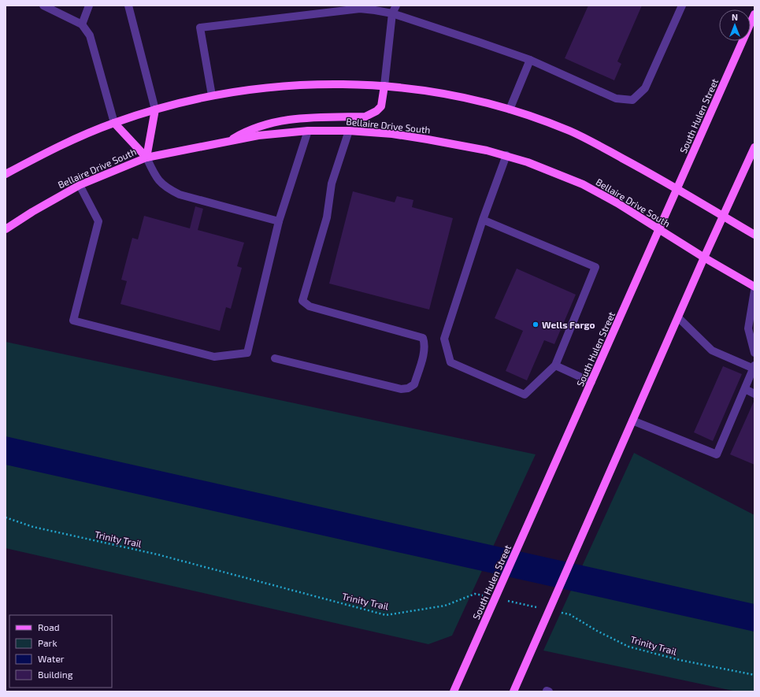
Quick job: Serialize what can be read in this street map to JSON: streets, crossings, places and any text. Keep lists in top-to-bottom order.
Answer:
{
  "streets": {
    "main road": ["South Hulen Street", "Bellaire Drive South"],
    "path": ["Trinity Trail"]
  },
  "crossings": [
    ["South Hulen Street", "Bellaire Drive South"]
  ],
  "places": ["Wells Fargo"],
  "legend": [
    "Road",
    "Park",
    "Water",
    "Building"
  ],
  "north": "top"
}
